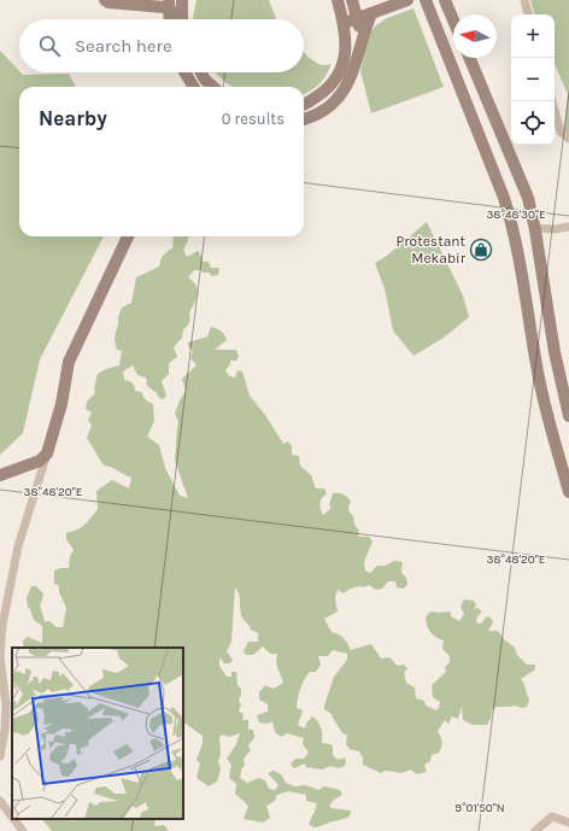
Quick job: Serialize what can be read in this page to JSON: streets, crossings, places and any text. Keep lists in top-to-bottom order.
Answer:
{
  "places": {
    "shop": ["Protestant Mekabir"]
  },
  "north": "left",
  "page": {
    "map_buttons": ["+", "−"],
    "search": "Search here",
    "heading": ["Nearby", "0 results"]
  },
  "coordinates": ["38°48'30\"E", "38°48'20\"E", "9°01'50\"N"]
}
